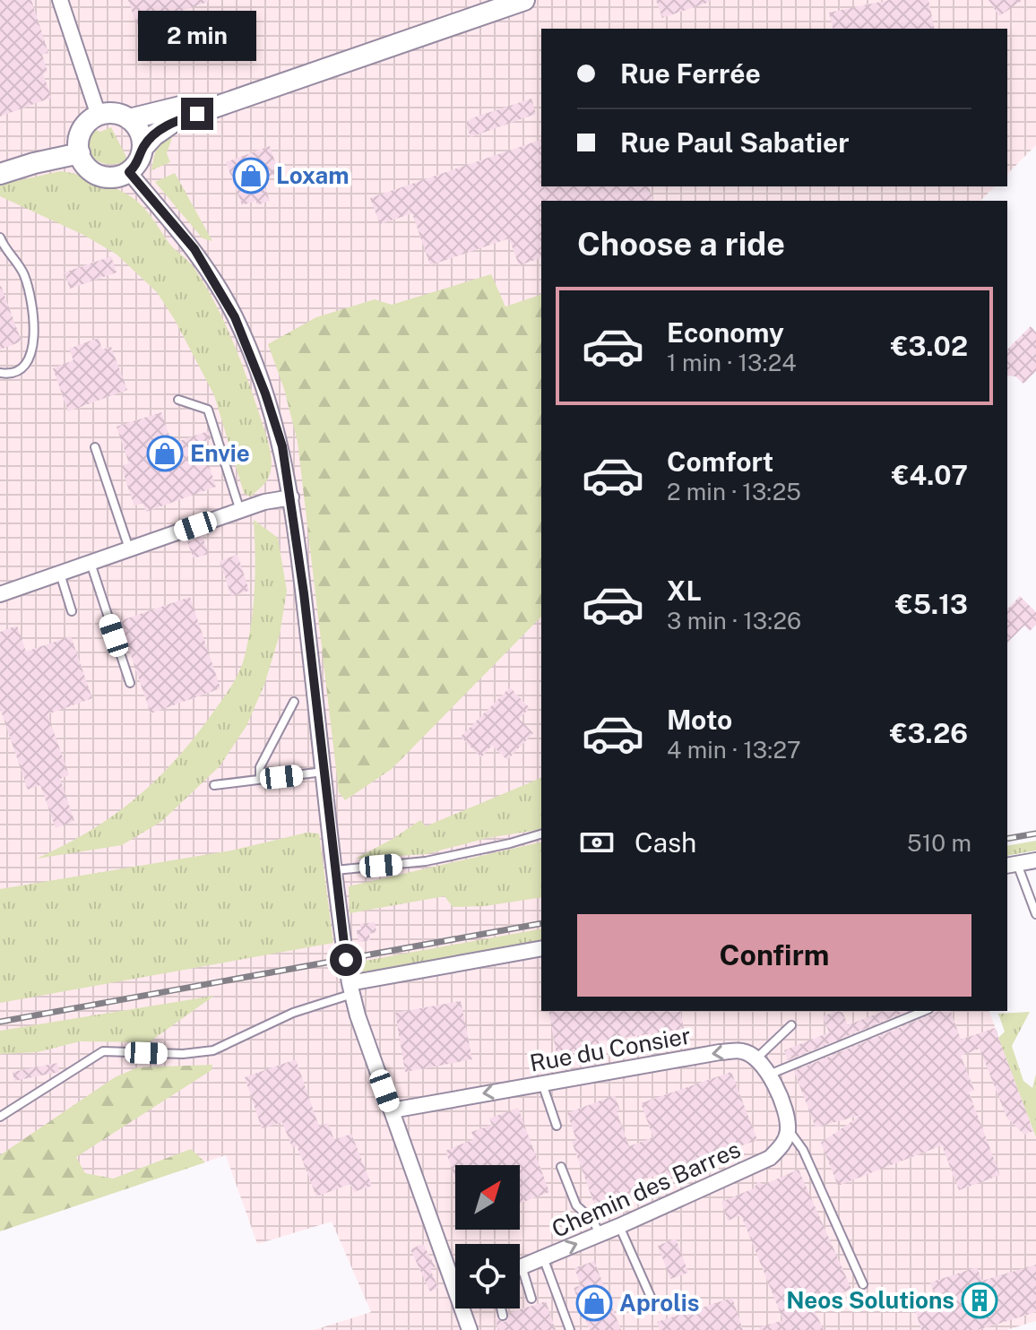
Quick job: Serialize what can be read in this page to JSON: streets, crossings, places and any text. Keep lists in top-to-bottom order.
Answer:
{
  "streets": {
    "street": ["Rue du Consier", "Chemin des Barres"]
  },
  "one_way": ["Rue du Consier"],
  "places": {
    "shop": ["Loxam", "Envie", "Aprolis"],
    "building": ["Neos Solutions"]
  },
  "north": "top right",
  "page": {
    "bubble": "2 min",
    "banner": ["Rue Ferrée", "Rue Paul Sabatier"],
    "heading": "Choose a ride",
    "list": [
      {
        "name": "Economy",
        "note": "1 min · 13:24",
        "value": "€3.02"
      },
      {
        "name": "Comfort",
        "note": "2 min · 13:25",
        "value": "€4.07"
      },
      {
        "name": "XL",
        "note": "3 min · 13:26",
        "value": "€5.13"
      },
      {
        "name": "Moto",
        "note": "4 min · 13:27",
        "value": "€3.26"
      }
    ],
    "pay": ["Cash", "510 m"],
    "buttons": "Confirm"
  }
}
